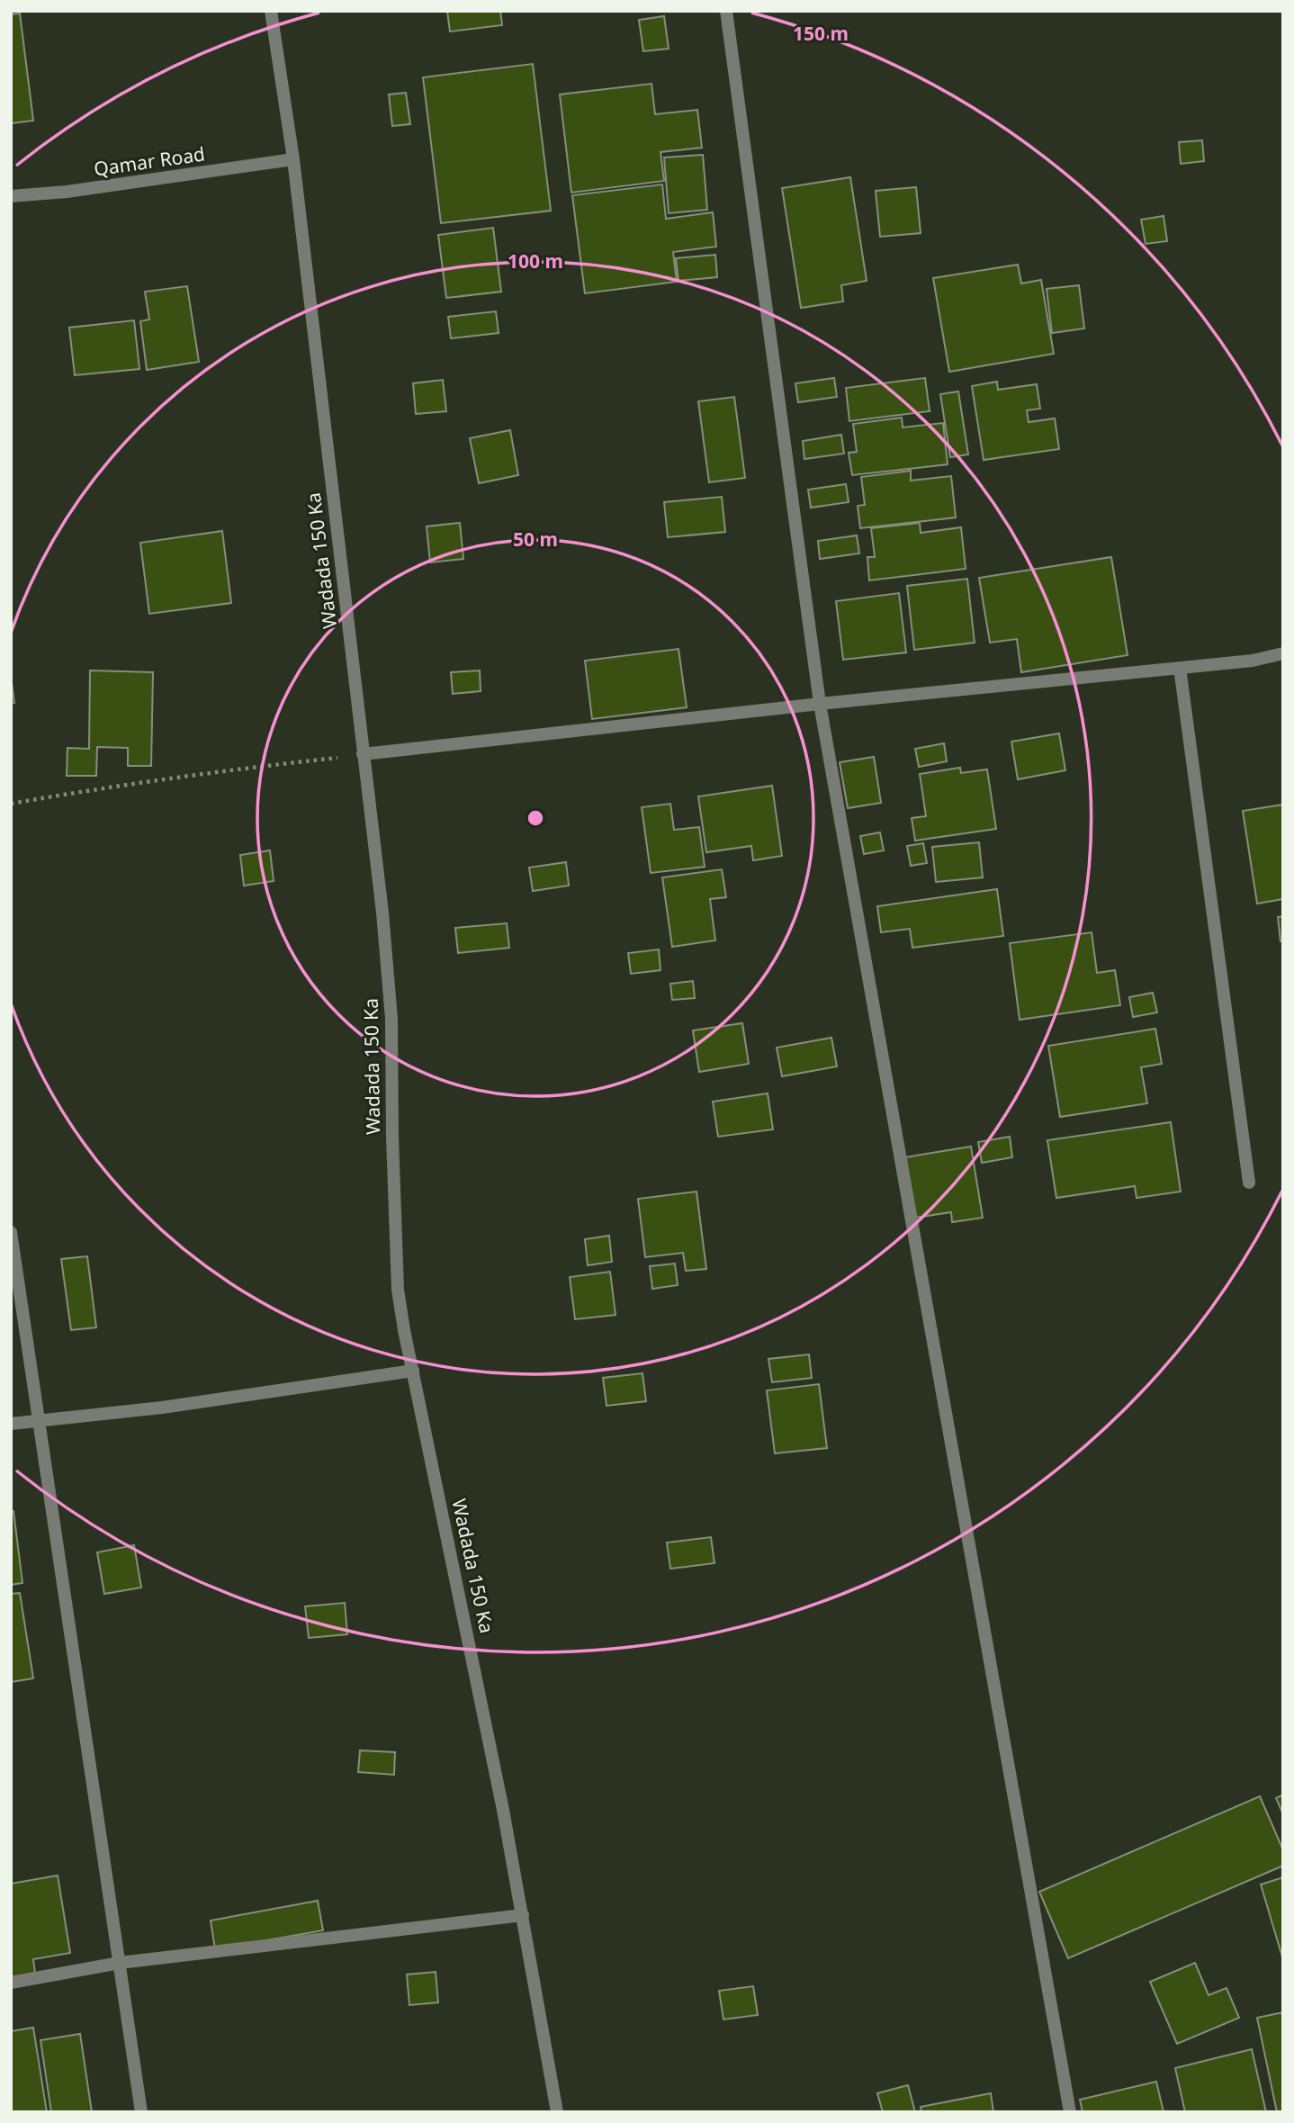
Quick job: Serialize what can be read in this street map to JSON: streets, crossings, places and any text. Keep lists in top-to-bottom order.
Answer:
{
  "streets": {
    "street": ["Qamar Road", "Wadada 150 Ka"]
  },
  "crossings": [
    ["Qamar Road", "Wadada 150 Ka"]
  ],
  "rings": ["150 m", "100 m", "50 m"]
}
